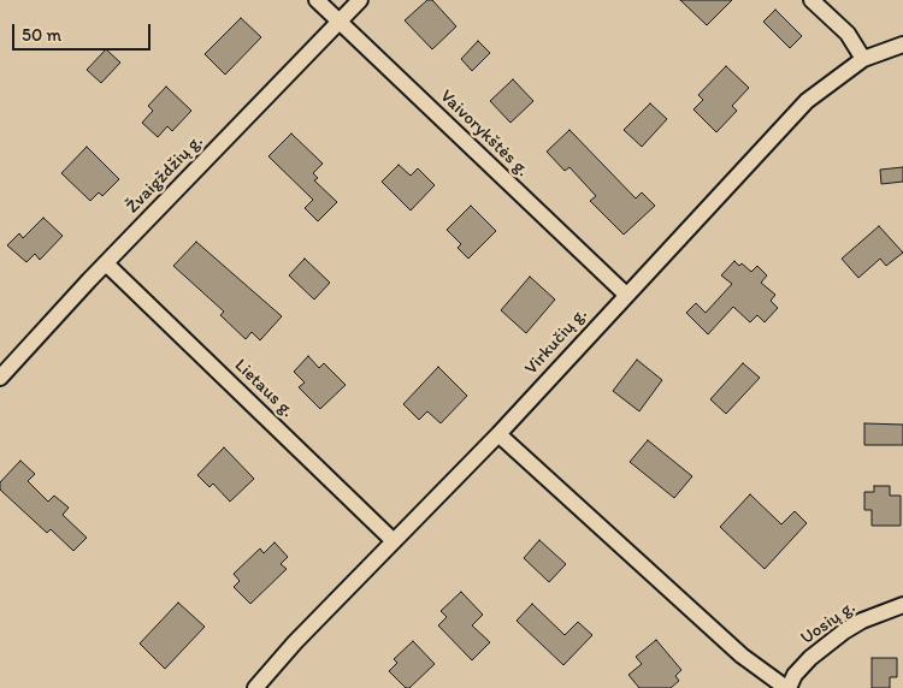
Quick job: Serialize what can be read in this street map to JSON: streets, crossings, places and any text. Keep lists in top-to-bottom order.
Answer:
{
  "streets": {
    "street": [
      "Vaivorykštės g.",
      "Žvaigždžių g.",
      "Virkučių g.",
      "Lietaus g.",
      "Uosių g."
    ]
  },
  "crossings": [
    ["Vaivorykštės g.", "Žvaigždžių g."],
    ["Vaivorykštės g.", "Virkučių g."],
    ["Žvaigždžių g.", "Lietaus g."],
    ["Virkučių g.", "Lietaus g."]
  ],
  "scale_bar": "50 m"
}
